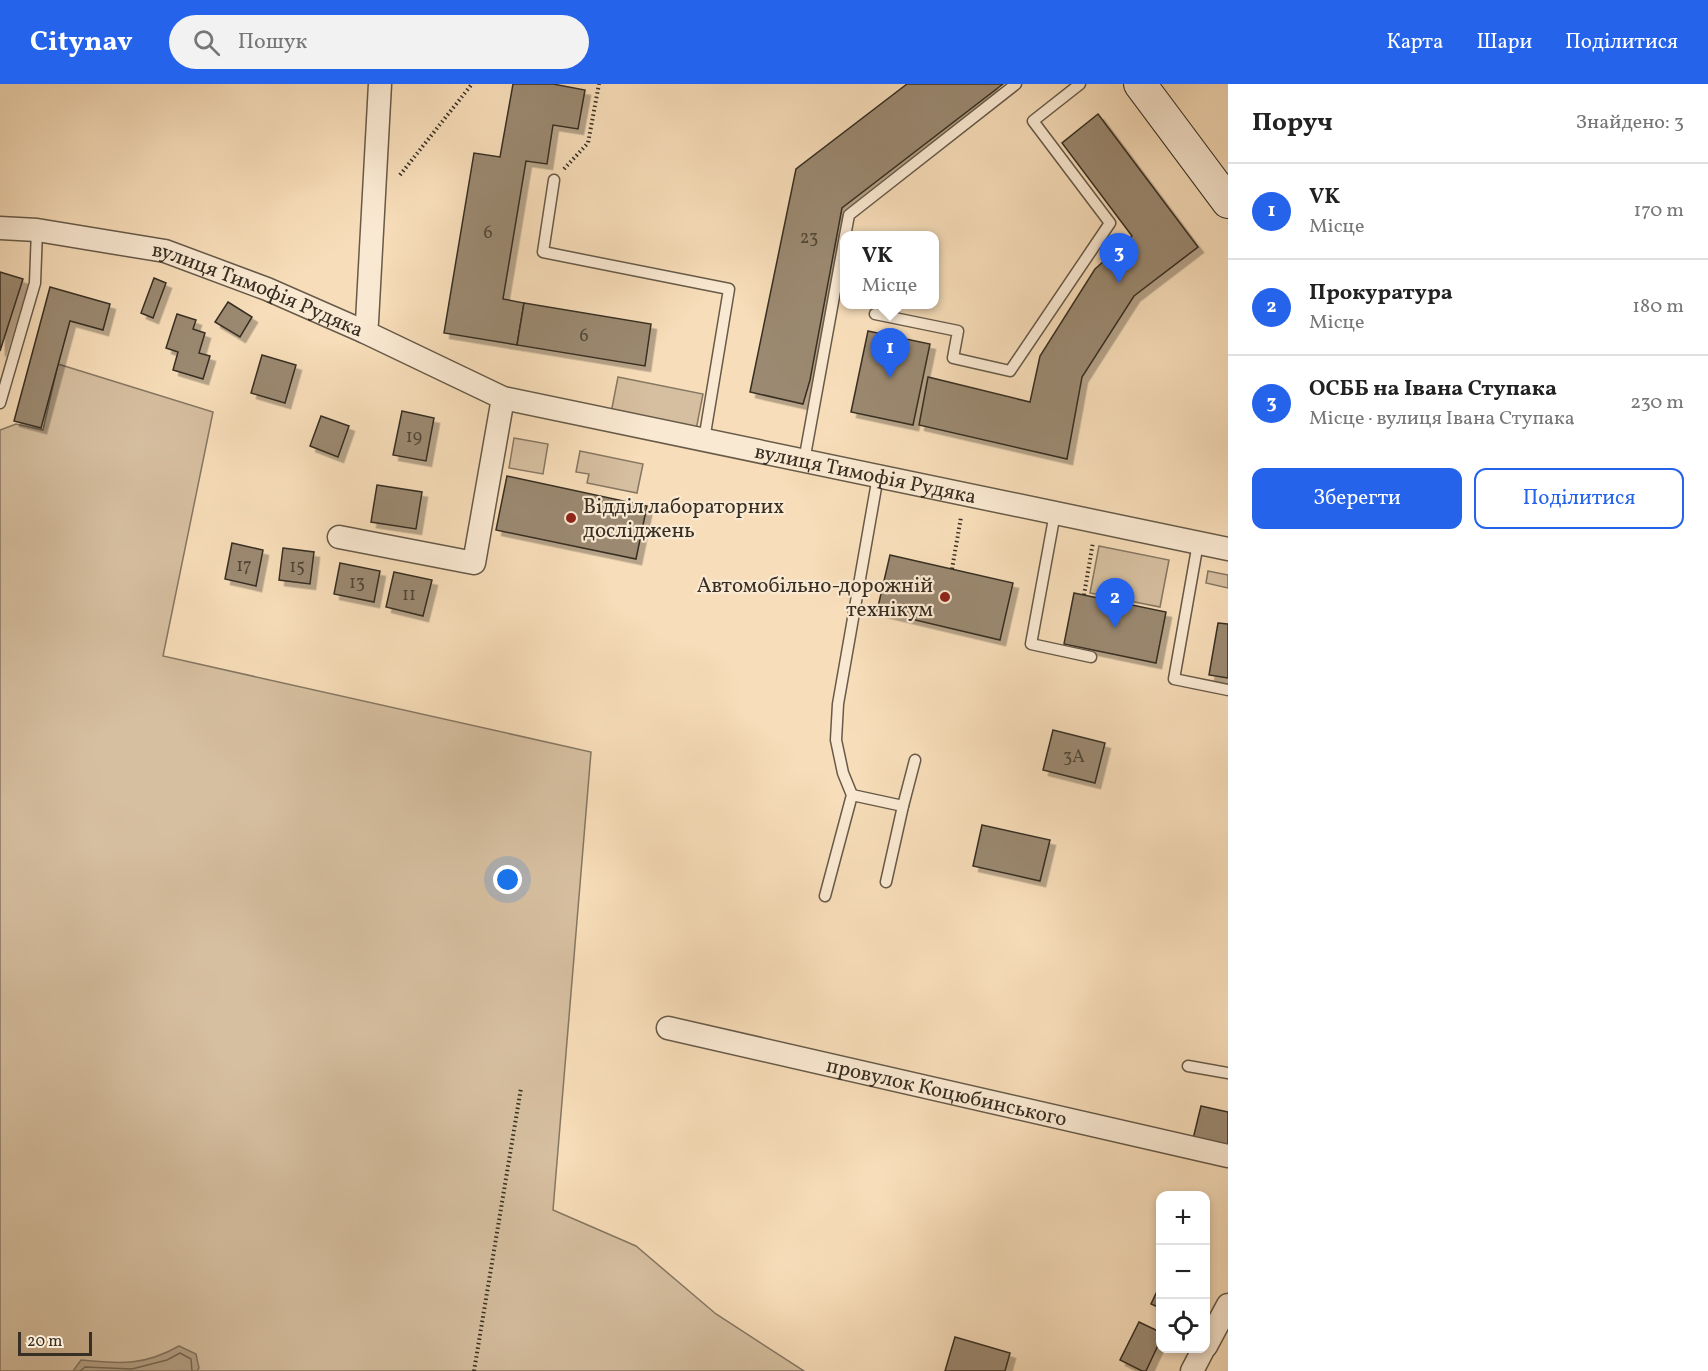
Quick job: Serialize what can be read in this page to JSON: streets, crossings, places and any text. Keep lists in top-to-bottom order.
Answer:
{
  "streets": {
    "street": ["вулиця Тимофія Рудяка", "провулок Коцюбинського"]
  },
  "places": ["Відділ лабораторних досліджень", "Автомобільно-дорожній технікум"],
  "house_numbers": [
    "6",
    "23",
    "6",
    "19",
    "17",
    "15",
    "13",
    "11",
    "3А"
  ],
  "scale_bar": "20 m",
  "page": {
    "header": "Citynav",
    "search": "Пошук",
    "nav": ["Карта", "Шари", "Поділитися"],
    "heading": ["Поруч", "Знайдено: 3"],
    "list": [
      {
        "mark": "1",
        "name": "VK",
        "note": "Місце",
        "value": "170 m"
      },
      {
        "mark": "2",
        "name": "Прокуратура",
        "note": "Місце",
        "value": "180 m"
      },
      {
        "mark": "3",
        "name": "ОСББ на Івана Ступака",
        "note": "Місце · вулиця Івана Ступака",
        "value": "230 m"
      }
    ],
    "popup": ["VK", "Місце"],
    "pins": ["3", "1", "2"],
    "buttons": ["Зберегти", "Поділитися"],
    "map_buttons": ["+", "−"],
    "scale": "20 m"
  }
}
